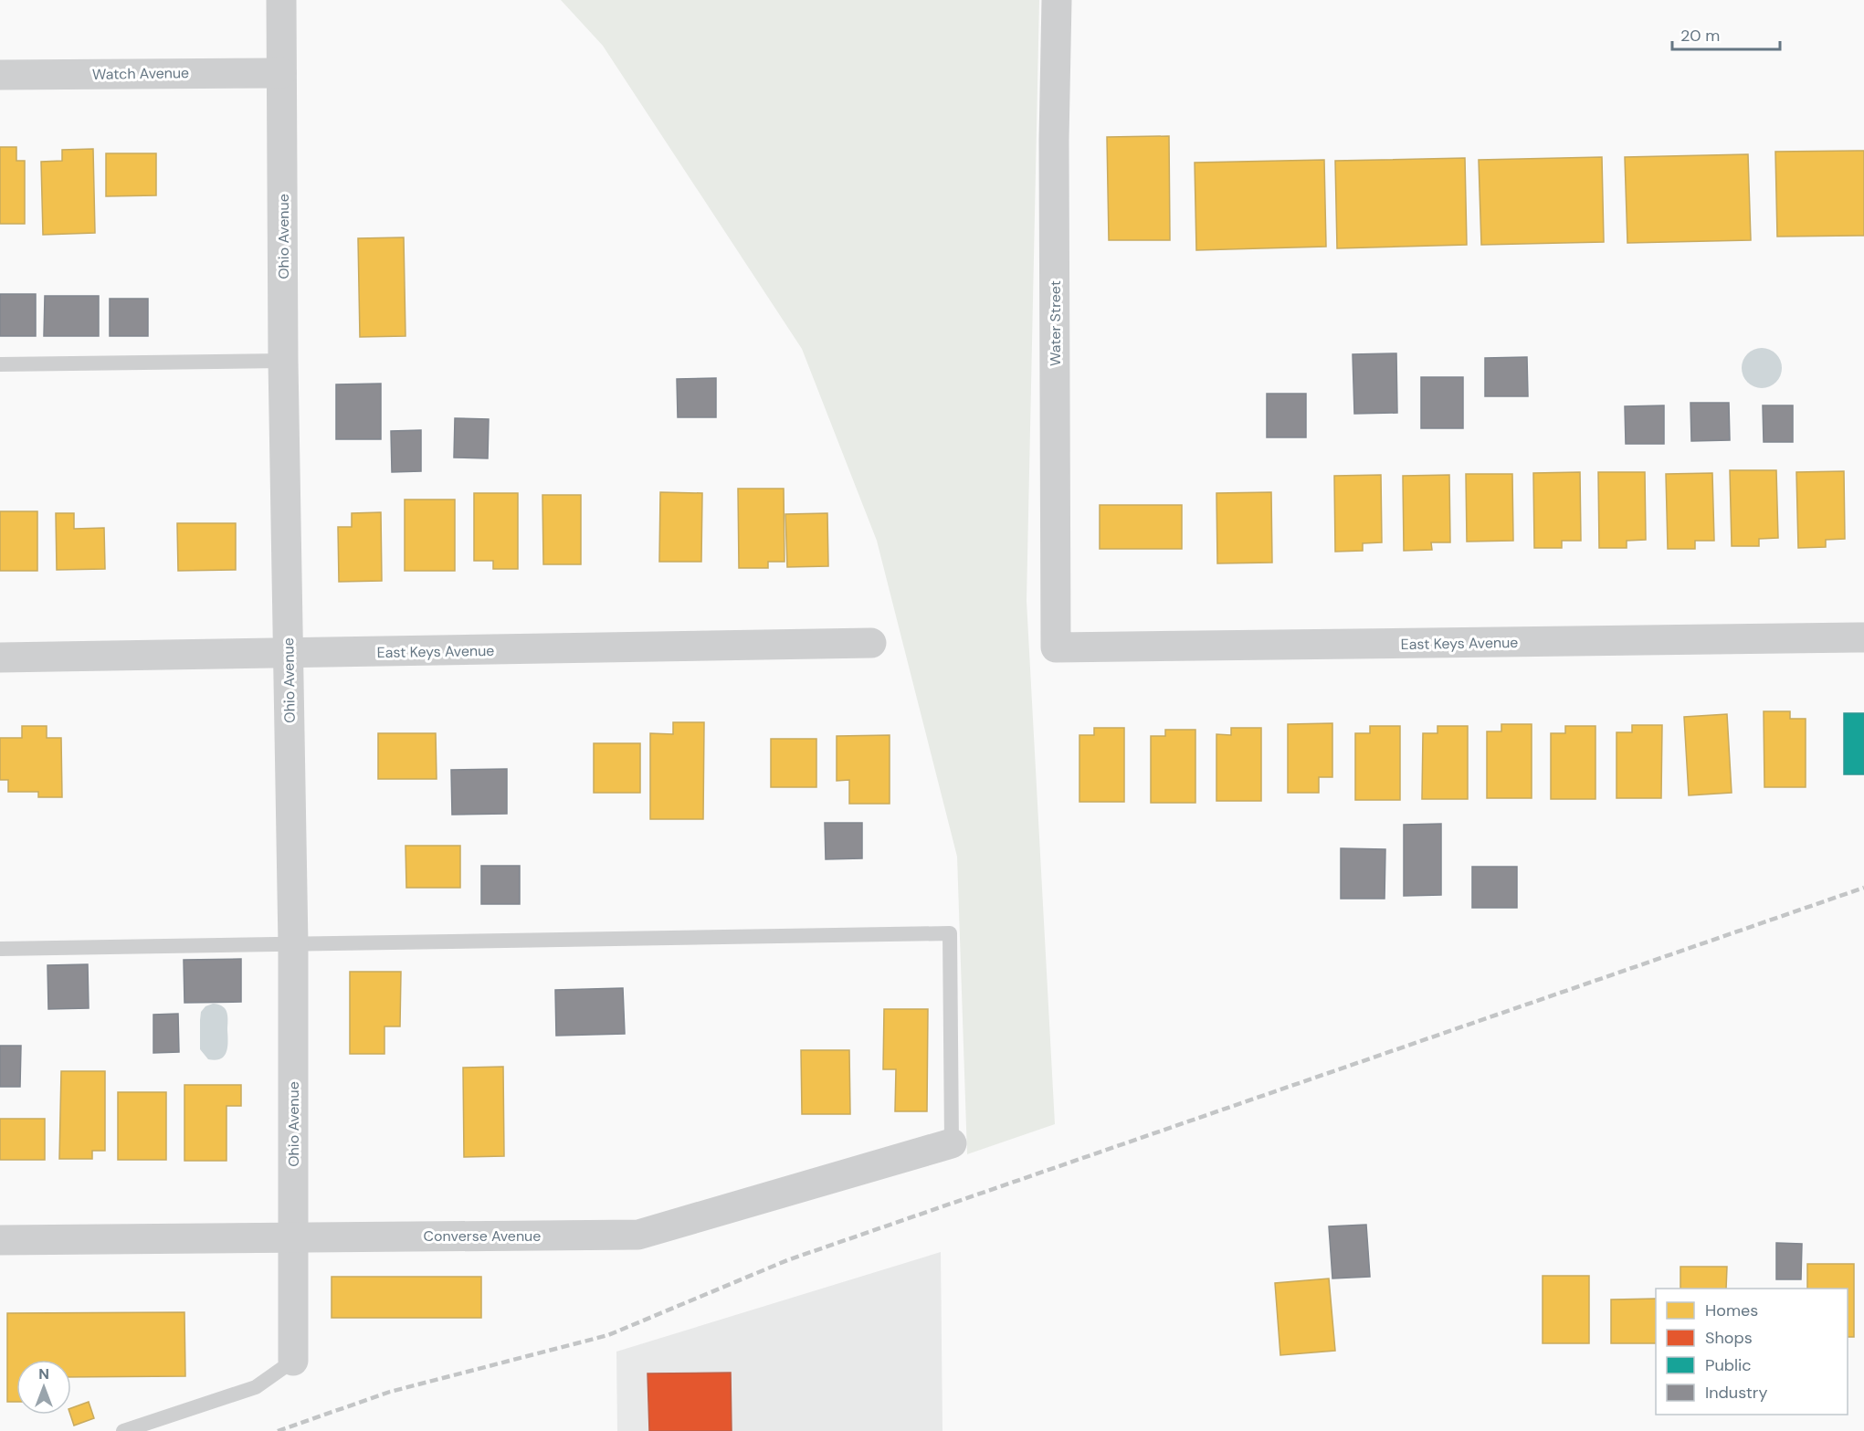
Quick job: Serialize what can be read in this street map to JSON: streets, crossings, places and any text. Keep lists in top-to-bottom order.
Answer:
{
  "streets": {
    "street": [
      "Watch Avenue",
      "Ohio Avenue",
      "Water Street",
      "East Keys Avenue",
      "Converse Avenue"
    ]
  },
  "crossings": [
    ["Watch Avenue", "Ohio Avenue"],
    ["Ohio Avenue", "East Keys Avenue"],
    ["Ohio Avenue", "Converse Avenue"],
    ["Water Street", "East Keys Avenue"]
  ],
  "legend": [
    "Homes",
    "Shops",
    "Public",
    "Industry"
  ],
  "scale_bar": "20 m",
  "north": "top"
}
